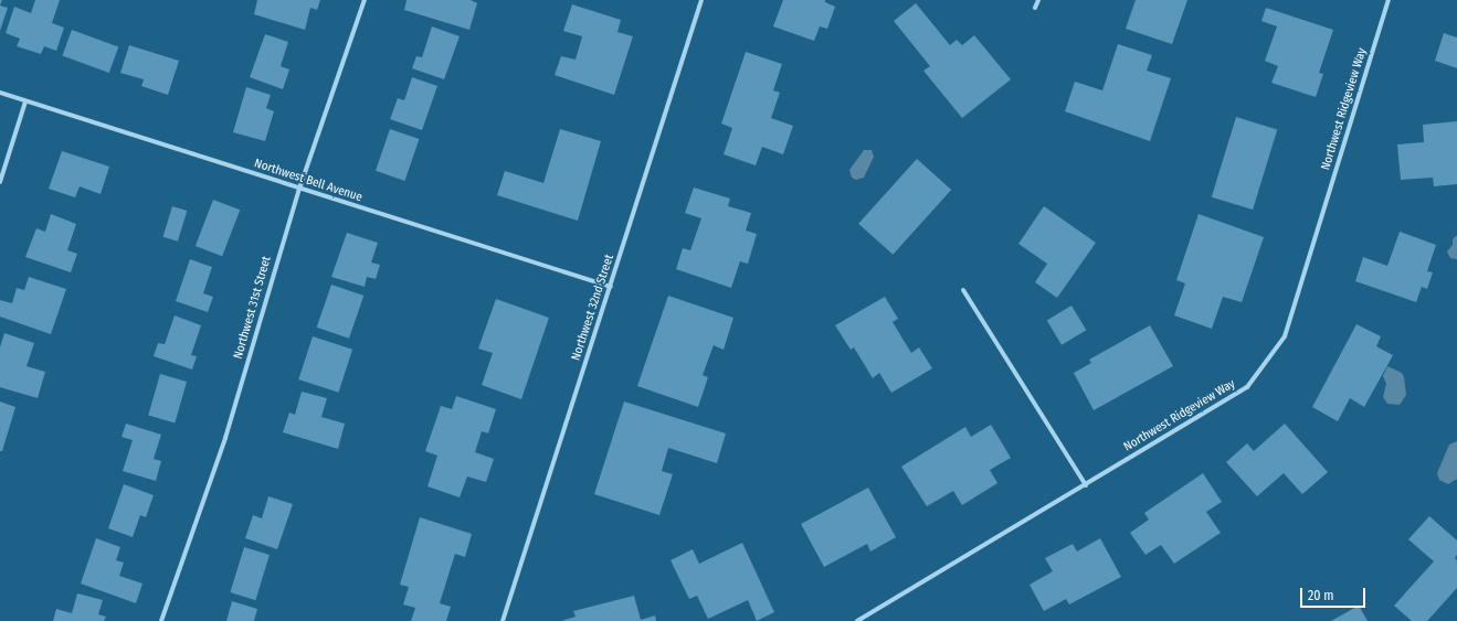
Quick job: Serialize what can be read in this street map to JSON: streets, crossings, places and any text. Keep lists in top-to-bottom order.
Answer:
{
  "streets": {
    "street": [
      "Northwest Ridgeview Way",
      "Northwest Bell Avenue",
      "Northwest 31st Street",
      "Northwest 32nd Street"
    ]
  },
  "crossings": [
    ["Northwest Bell Avenue", "Northwest 31st Street"],
    ["Northwest Bell Avenue", "Northwest 32nd Street"]
  ],
  "scale_bar": "20 m"
}
